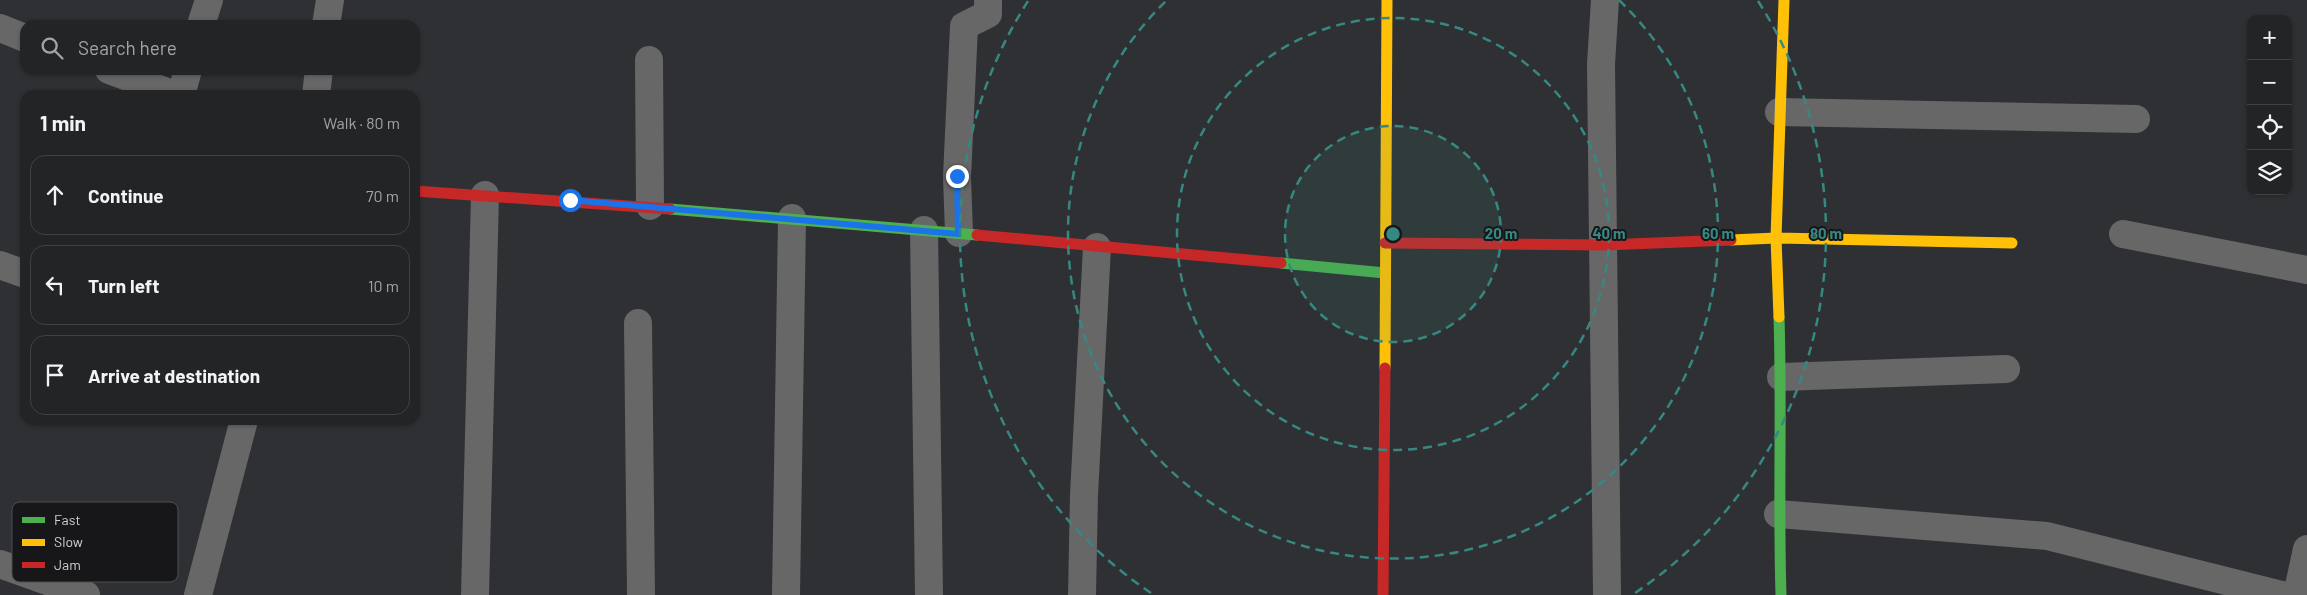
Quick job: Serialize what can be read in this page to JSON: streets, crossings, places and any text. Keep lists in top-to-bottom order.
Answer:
{
  "legend": ["Fast", "Slow", "Jam"],
  "page": {
    "map_buttons": ["+", "−"],
    "search": "Search here",
    "heading": ["1 min", "Walk · 80 m"],
    "list": [
      ["Continue", "70 m"],
      ["Turn left", "10 m"],
      "Arrive at destination"
    ]
  },
  "rings": [
    "20 m",
    "40 m",
    "60 m",
    "80 m"
  ]
}
